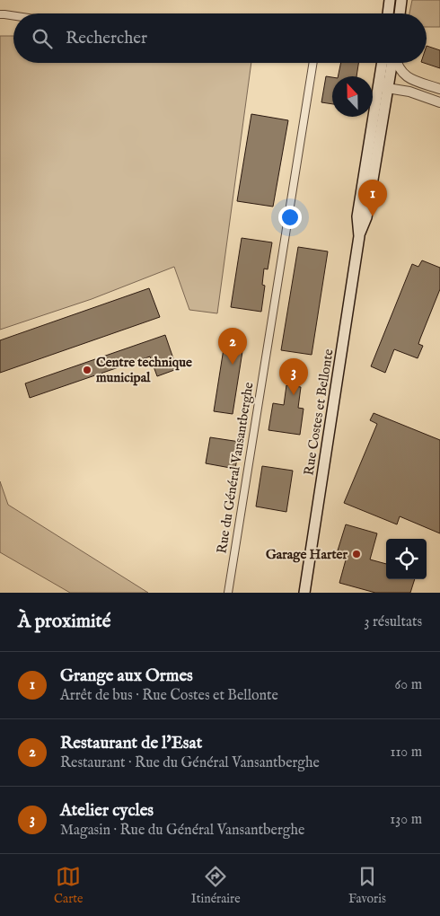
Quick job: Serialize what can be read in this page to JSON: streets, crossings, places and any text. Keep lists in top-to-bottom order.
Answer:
{
  "streets": {
    "main road": ["Rue Costes et Bellonte"],
    "street": ["Rue du Général Vansantberghe"]
  },
  "places": ["Centre technique municipal", "Garage Harter"],
  "north": "top",
  "page": {
    "search": "Rechercher",
    "pins": ["1", "2", "3"],
    "heading": ["À proximité", "3 résultats"],
    "list": [
      {
        "mark": "1",
        "name": "Grange aux Ormes",
        "note": "Arrêt de bus · Rue Costes et Bellonte",
        "value": "60 m"
      },
      {
        "mark": "2",
        "name": "Restaurant de l'Esat",
        "note": "Restaurant · Rue du Général Vansantberghe",
        "value": "110 m"
      },
      {
        "mark": "3",
        "name": "Atelier cycles",
        "note": "Magasin · Rue du Général Vansantberghe",
        "value": "130 m"
      }
    ],
    "nav": ["Carte", "Itinéraire", "Favoris"]
  }
}
